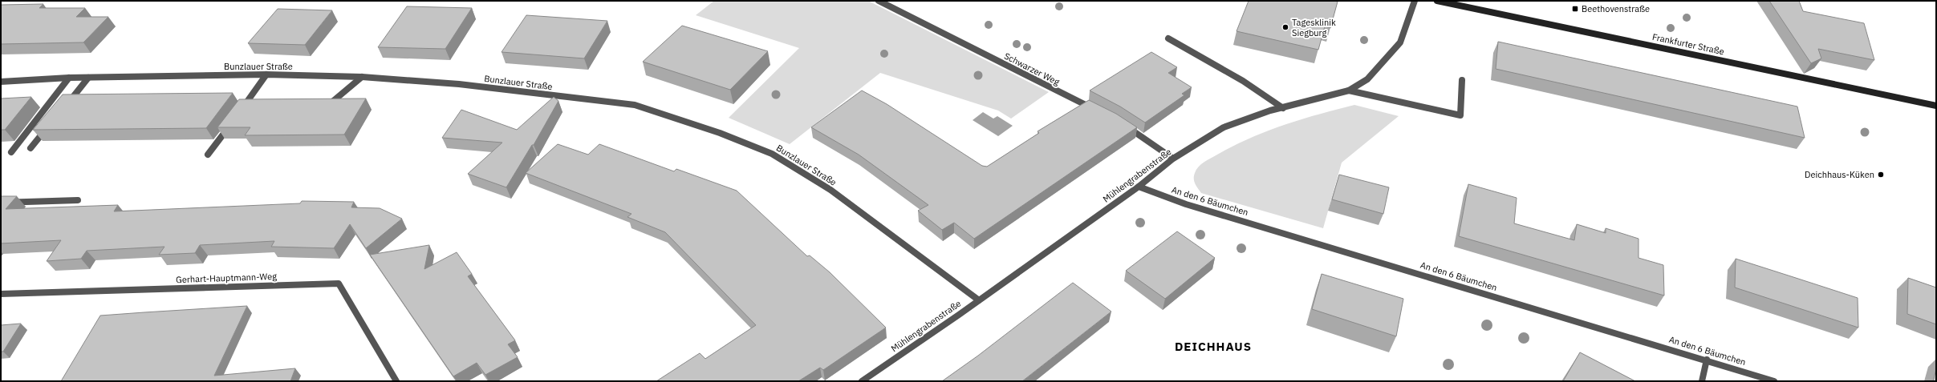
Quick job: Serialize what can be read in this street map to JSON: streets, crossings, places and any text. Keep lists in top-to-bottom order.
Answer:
{
  "streets": {
    "main road": ["Frankfurter Straße"],
    "street": [
      "Bunzlauer Straße",
      "Schwarzer Weg",
      "Mühlengrabenstraße",
      "An den 6 Bäumchen",
      "Gerhart-Hauptmann-Weg"
    ]
  },
  "crossings": [
    ["Bunzlauer Straße", "Mühlengrabenstraße"],
    ["Mühlengrabenstraße", "An den 6 Bäumchen"]
  ],
  "districts": ["DEICHHAUS"],
  "places": {
    "transit": ["Beethovenstraße"],
    "other": ["Tagesklinik Siegburg", "Deichhaus-Küken"]
  }
}
